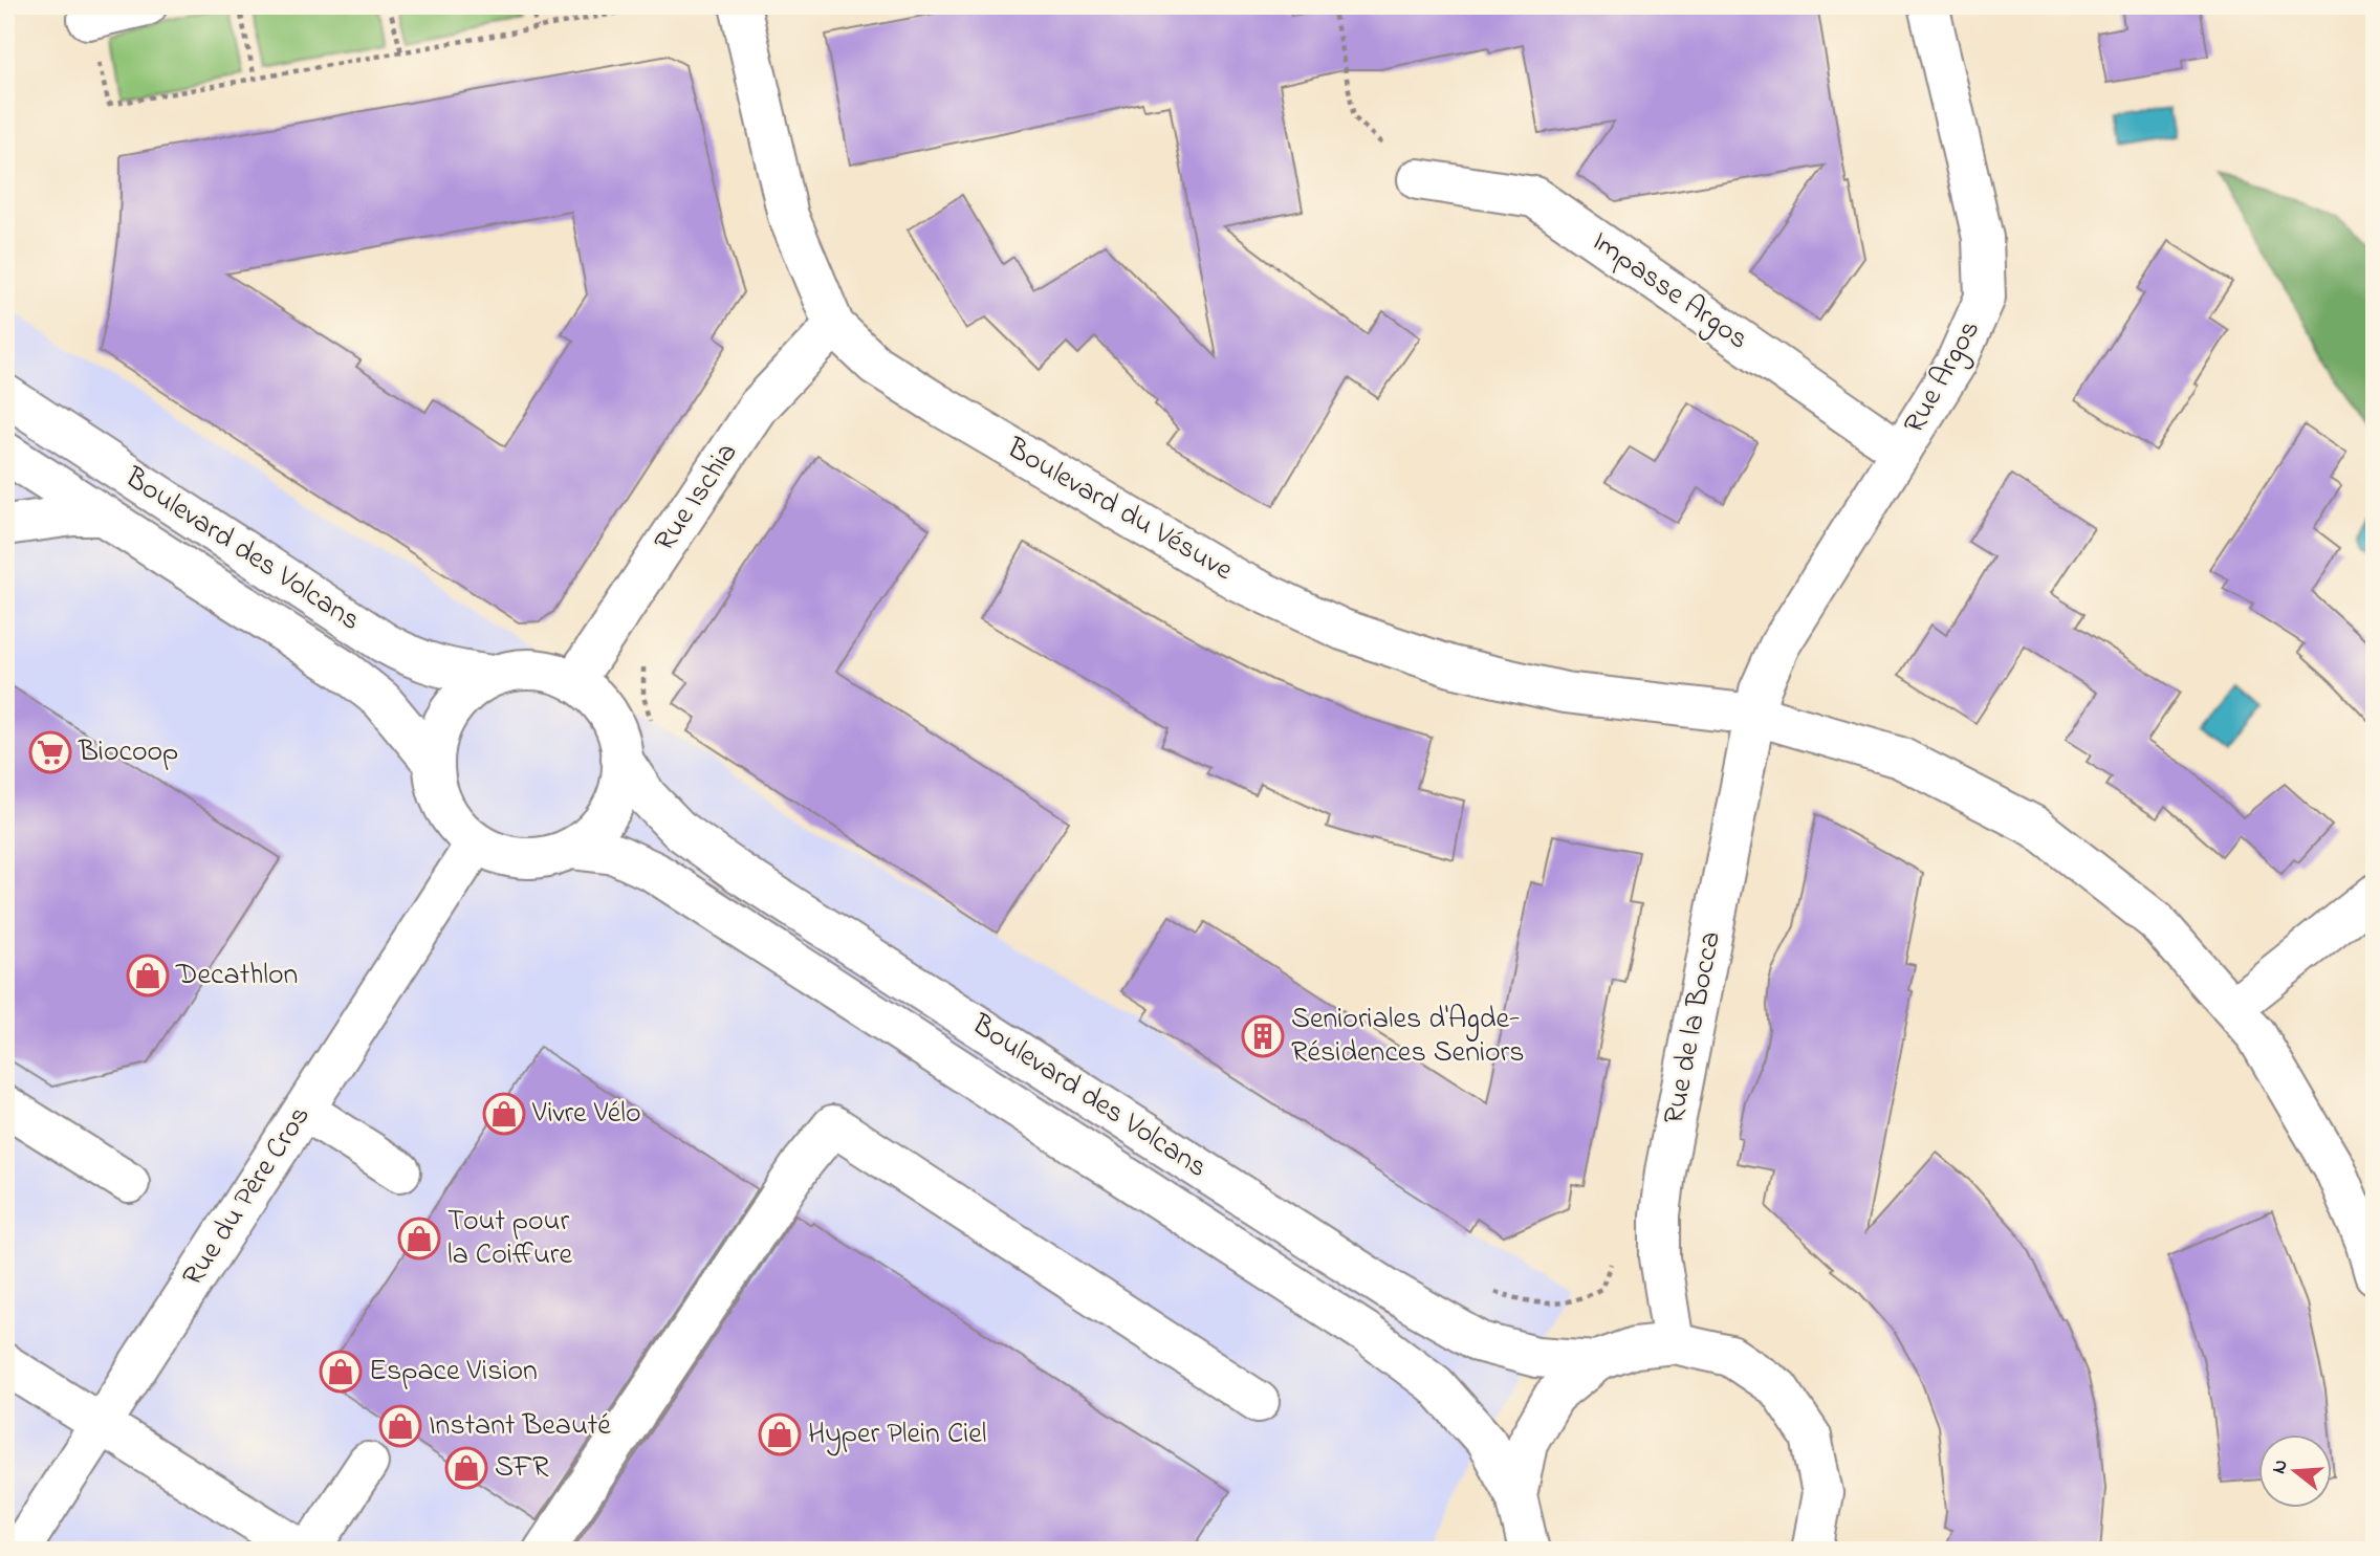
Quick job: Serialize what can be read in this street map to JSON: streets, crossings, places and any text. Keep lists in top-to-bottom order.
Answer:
{
  "streets": {
    "street": [
      "Impasse Argos",
      "Rue Argos",
      "Rue Ischia",
      "Boulevard du Vésuve",
      "Boulevard des Volcans",
      "Rue de la Bocca",
      "Rue du Père Cros"
    ]
  },
  "crossings": [
    ["Impasse Argos", "Rue Argos"],
    ["Rue Argos", "Boulevard du Vésuve"],
    ["Rue Argos", "Rue de la Bocca"],
    ["Rue Ischia", "Boulevard du Vésuve"],
    ["Rue Ischia", "Boulevard des Volcans"],
    ["Rue Ischia", "Rue du Père Cros"],
    ["Boulevard du Vésuve", "Rue de la Bocca"],
    ["Boulevard des Volcans", "Rue du Père Cros"]
  ],
  "places": {
    "supermarket": ["Biocoop"],
    "shop": [
      "Decathlon",
      "Vivre Vélo",
      "Tout pour la Coiffure",
      "Espace Vision",
      "Instant Beauté",
      "Hyper Plein Ciel",
      "SFR"
    ],
    "building": ["Senioriales d'Agde- Résidences Seniors"]
  },
  "north": "left"
}
